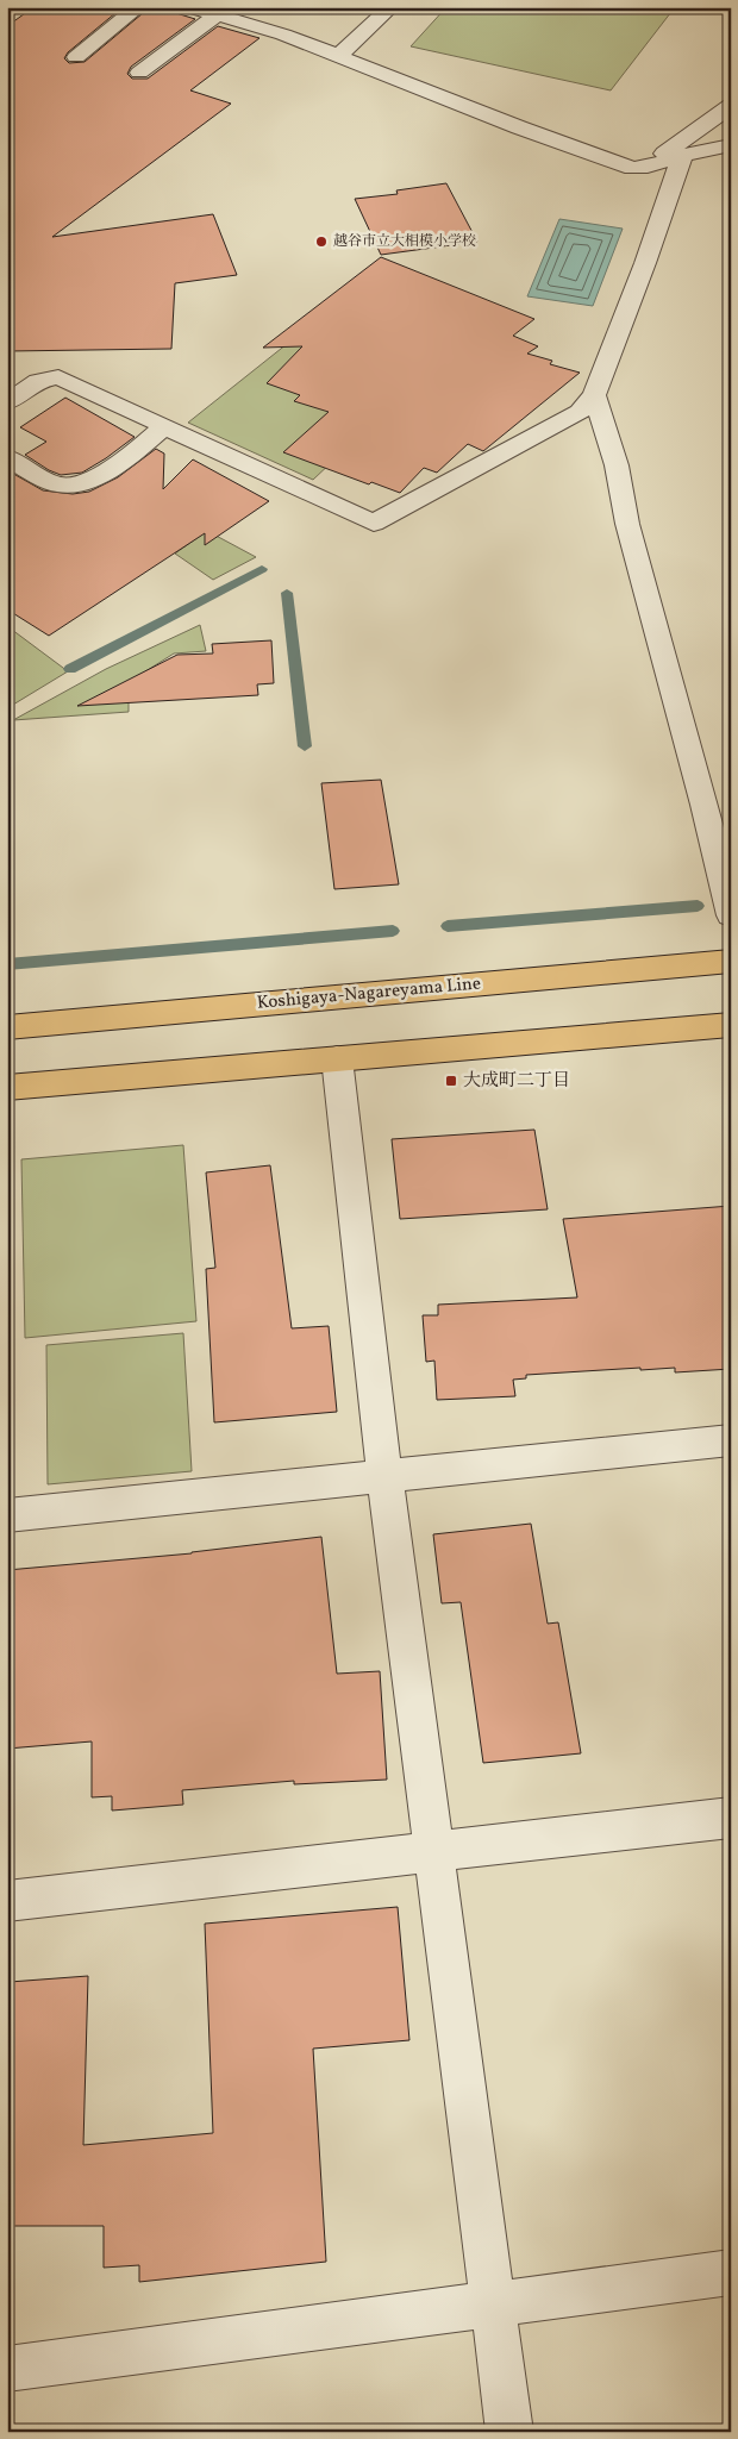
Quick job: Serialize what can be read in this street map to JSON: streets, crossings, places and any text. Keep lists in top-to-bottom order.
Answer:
{
  "streets": {
    "main road": ["Koshigaya-Nagareyama Line"]
  },
  "places": {
    "other": ["越谷市立大相模小学校"],
    "transit": ["大成町二丁目"]
  }
}
